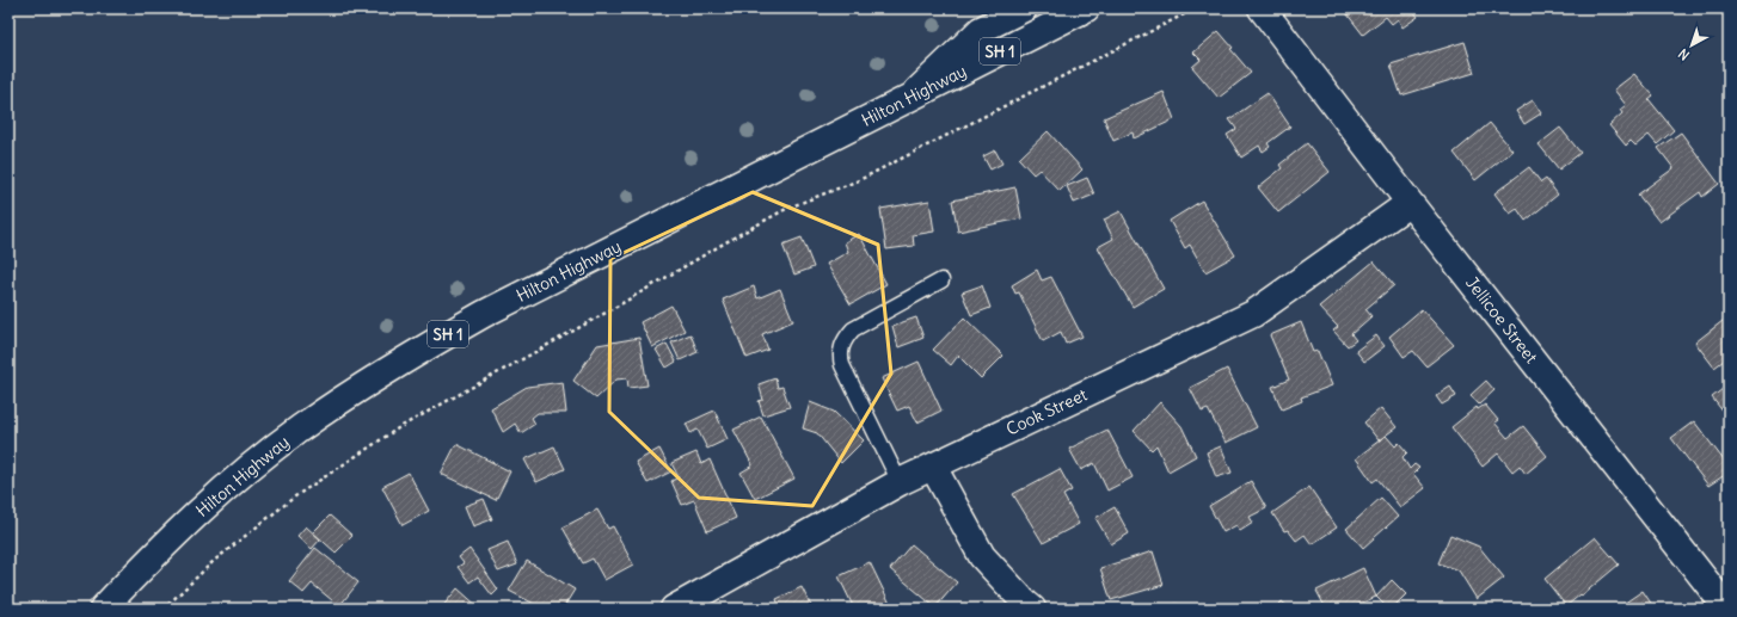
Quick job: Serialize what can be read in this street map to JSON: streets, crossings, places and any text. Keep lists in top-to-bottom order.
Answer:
{
  "streets": {
    "main road": [
      "SH 1",
      "Hilton Highway",
      "Jellicoe Street",
      "Cook Street"
    ]
  },
  "crossings": [
    ["Jellicoe Street", "Cook Street"]
  ],
  "north": "bottom left"
}
